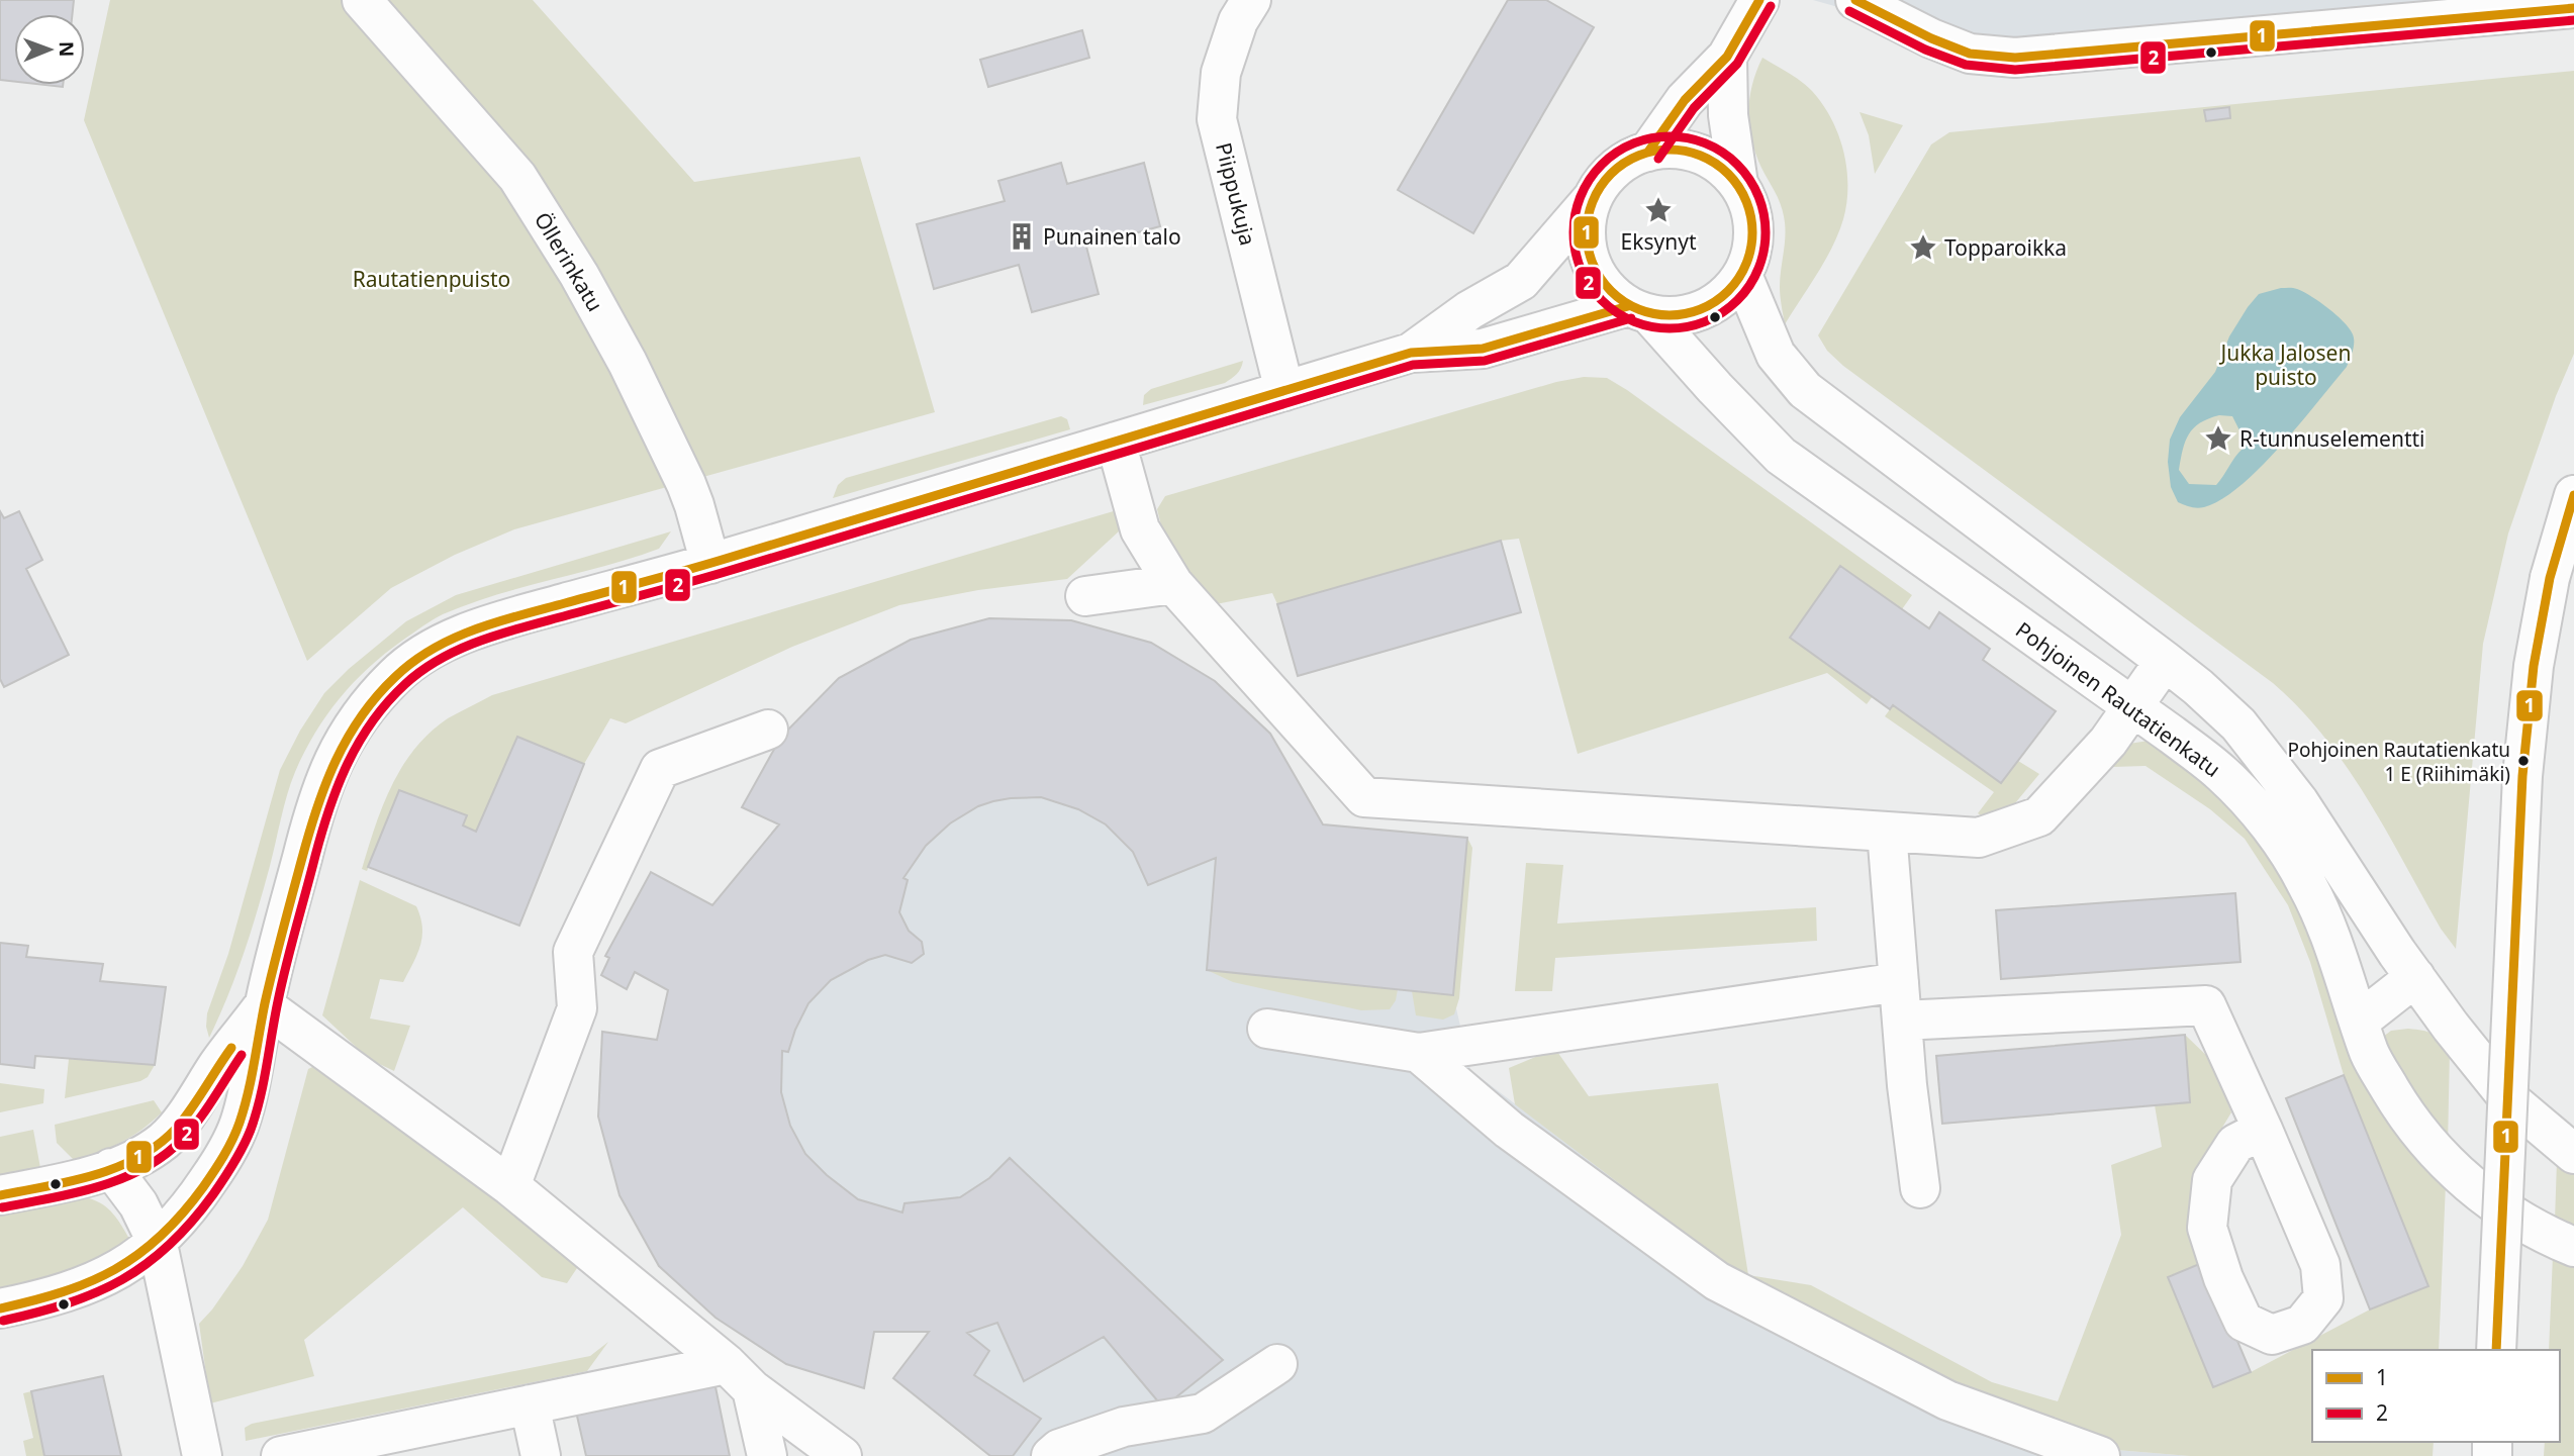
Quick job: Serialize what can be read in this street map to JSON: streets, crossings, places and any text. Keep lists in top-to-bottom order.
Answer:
{
  "streets": {
    "street": ["Piippukuja", "Öllerinkatu", "Pohjoinen Rautatienkatu"]
  },
  "parks": ["Rautatienpuisto", "Jukka Jalosen puisto"],
  "places": {
    "place": ["Eksynyt", "Topparoikka", "R-tunnuselementti"],
    "building": ["Punainen talo"],
    "other": ["Pohjoinen Rautatienkatu 1 E (Riihimäki)"]
  },
  "lines": ["transit line 1", "transit line 2"],
  "legend": ["1", "2"],
  "north": "right"
}
